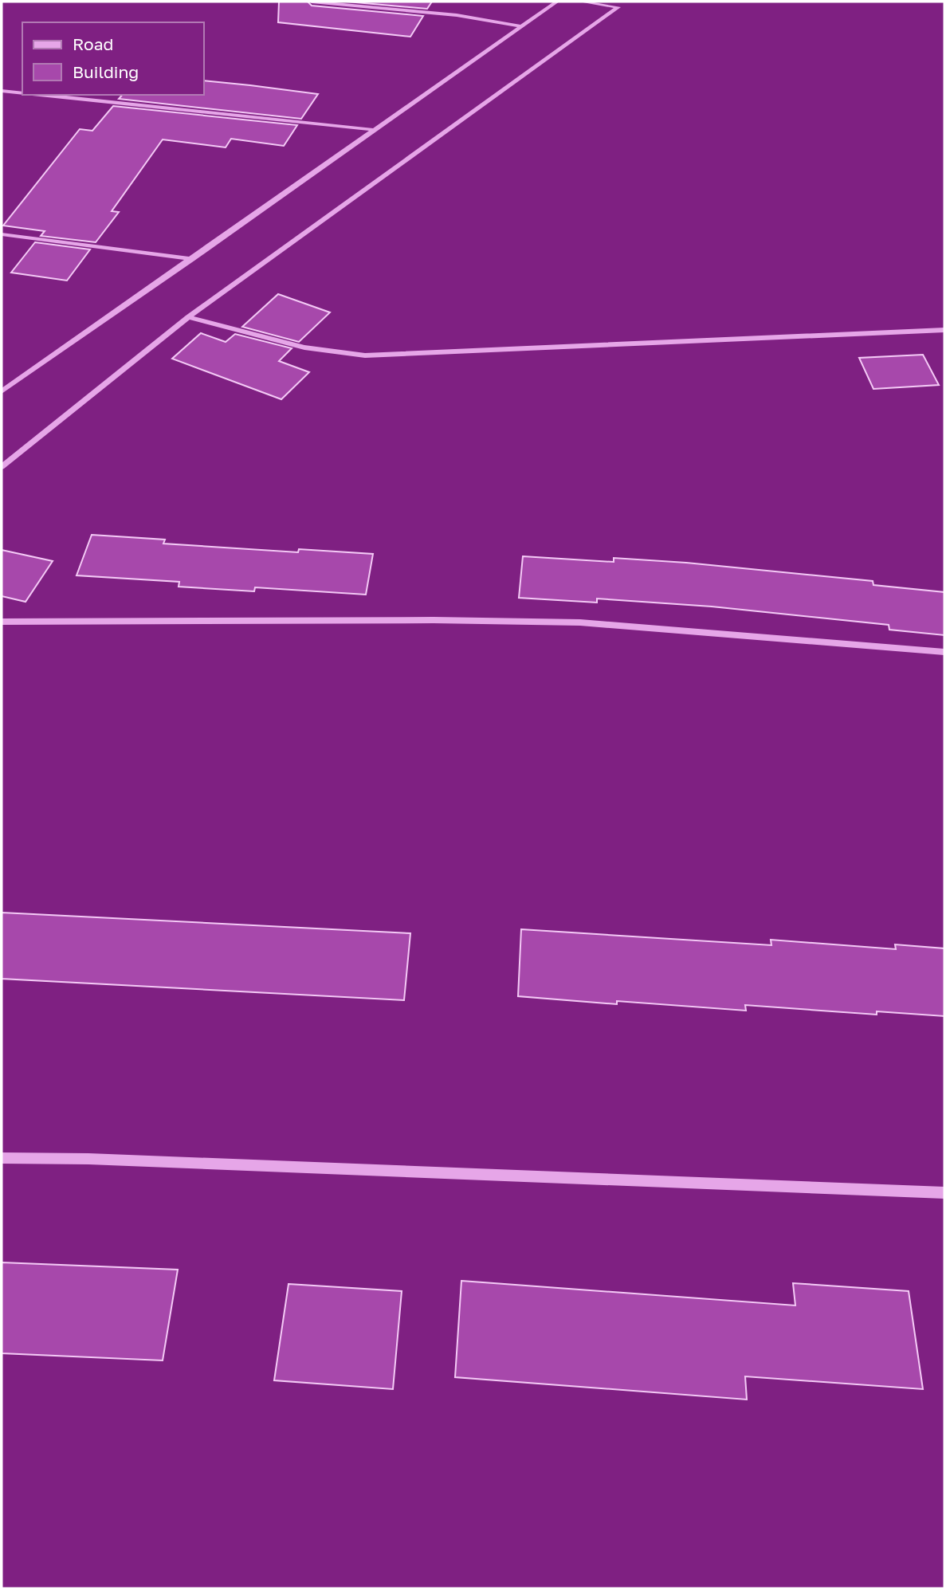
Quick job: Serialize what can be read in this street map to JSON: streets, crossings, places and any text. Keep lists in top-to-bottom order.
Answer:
{
  "legend": ["Road", "Building"]
}
